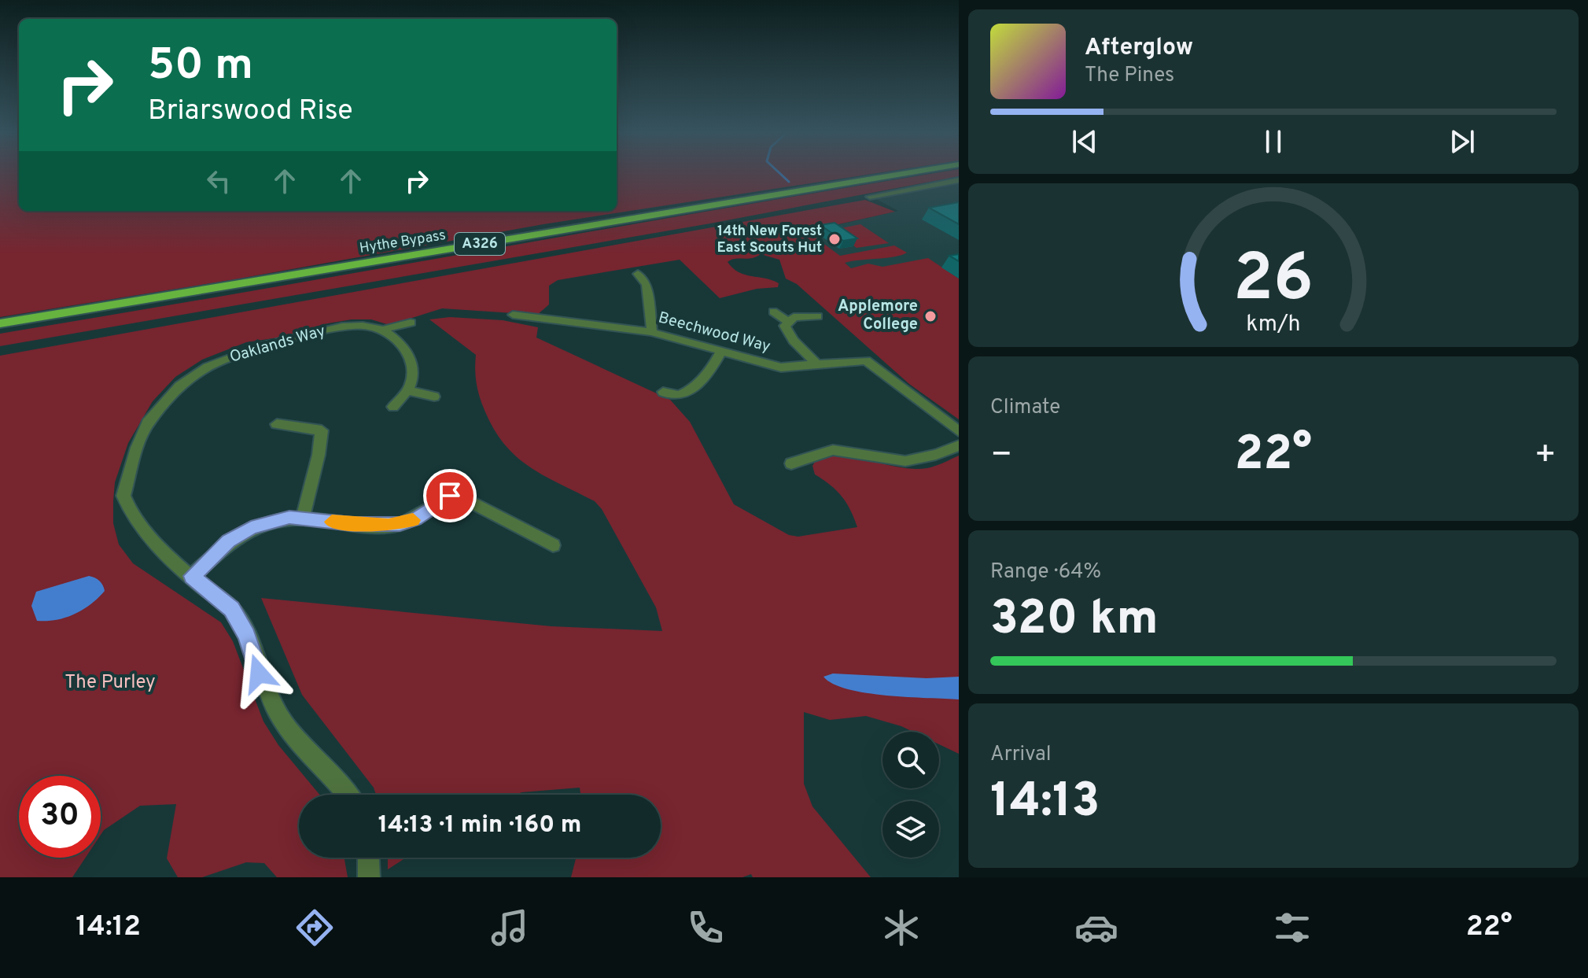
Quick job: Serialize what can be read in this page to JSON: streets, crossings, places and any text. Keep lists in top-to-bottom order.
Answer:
{
  "streets": {
    "main road": ["Hythe Bypass", "A326"],
    "street": ["Beechwood Way", "Oaklands Way"]
  },
  "parks": ["The Purley"],
  "places": ["14th New Forest East Scouts Hut", "Applemore College"],
  "page": {
    "turn": ["50 m", "Briarswood Rise"],
    "song": ["Afterglow", "The Pines"],
    "tile": [
      "Climate",
      ["Range · 64%", "320 km"],
      ["Arrival", "14:13"]
    ],
    "heat": ["−", "22°", "+"],
    "limit": "30",
    "trip": "14:13 · 1 min · 160 m",
    "tabs": ["14:12", "22°"],
    "gauge": ["26", "km/h"]
  }
}
